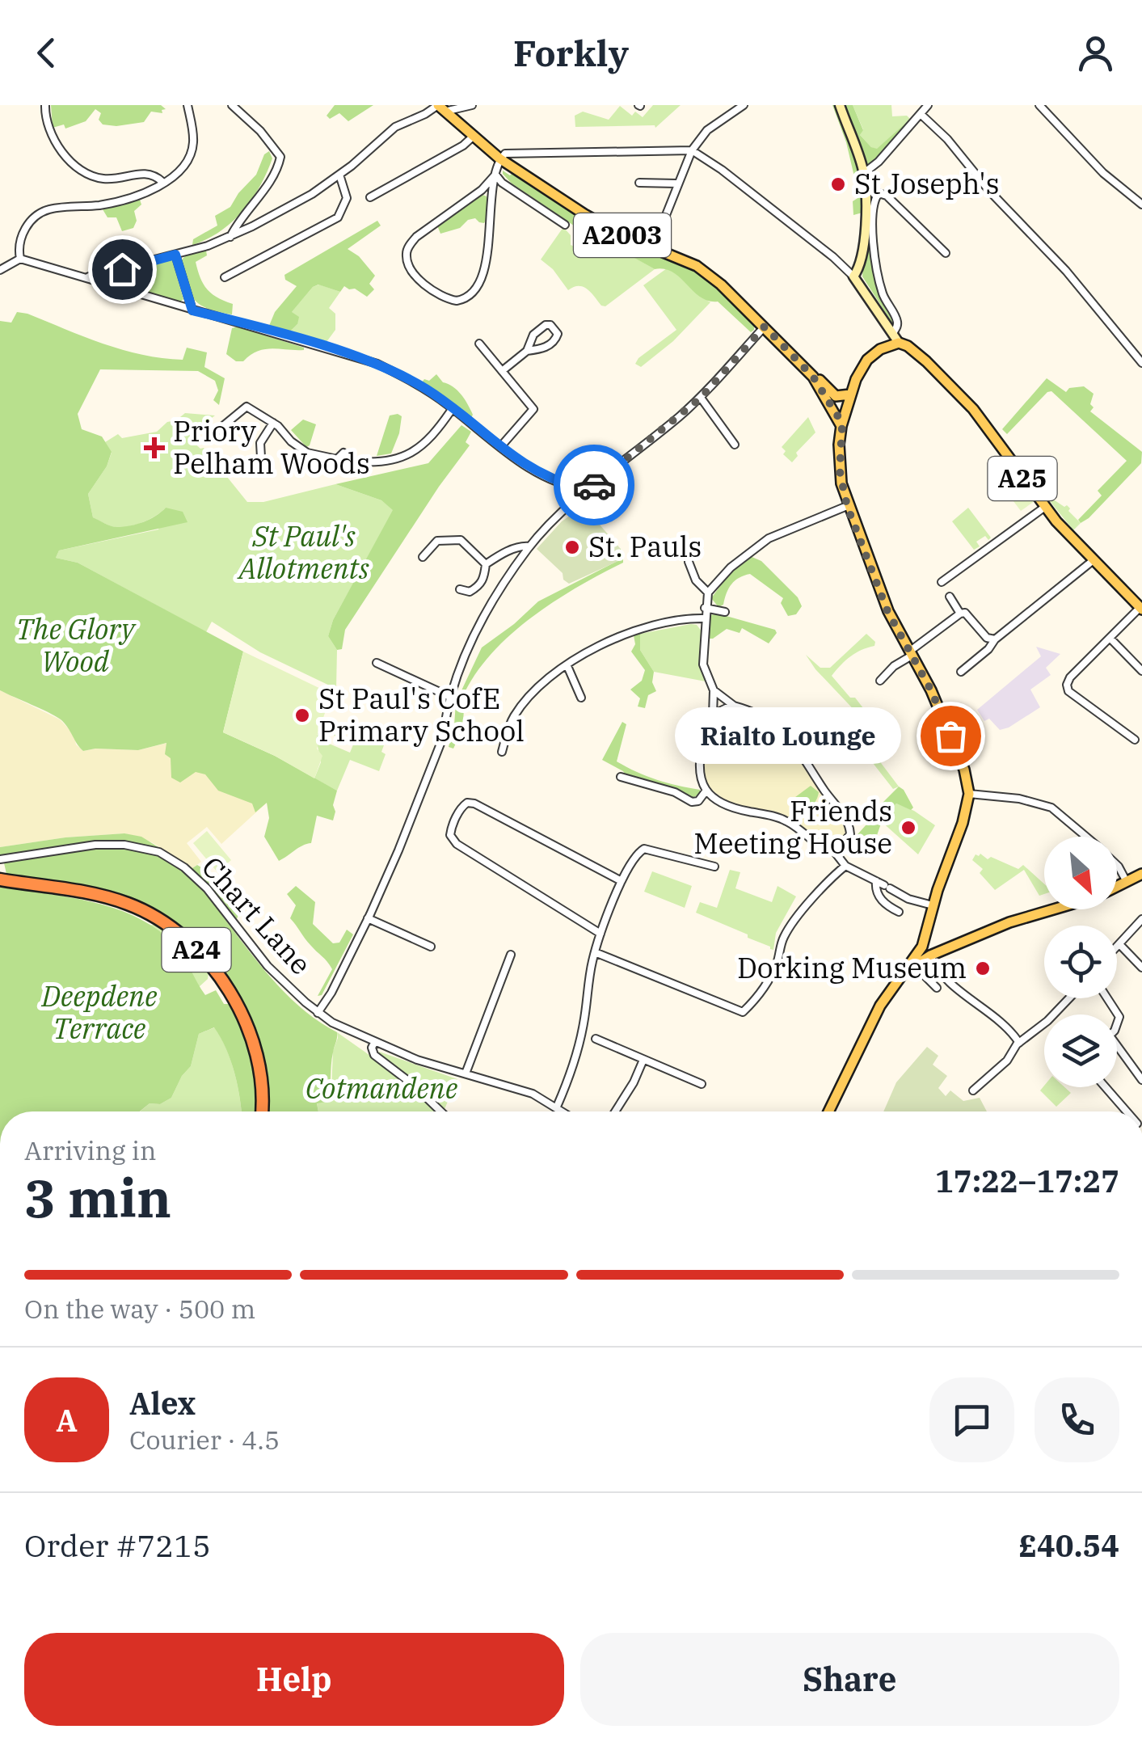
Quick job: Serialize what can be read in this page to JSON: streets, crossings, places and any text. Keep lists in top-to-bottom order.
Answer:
{
  "streets": {
    "highway": ["A24"],
    "main road": ["A2003", "A25"],
    "street": ["Chart Lane"]
  },
  "parks": [
    "St Paul's Allotments",
    "The Glory Wood",
    "Deepdene Terrace",
    "Cotmandene"
  ],
  "places": {
    "other": [
      "St Joseph's",
      "St. Pauls",
      "St Paul's CofE Primary School",
      "Rialto Lounge",
      "Friends Meeting House",
      "Dorking Museum"
    ],
    "health": ["Priory Pelham Woods"]
  },
  "north": "bottom right",
  "page": {
    "header": "Forkly",
    "bubble": "Rialto Lounge",
    "heading": ["3 min", "Arriving in", "17:22–17:27"],
    "panel": [
      "Alex",
      "Courier · 4.5",
      "Order #7215",
      "£40.54"
    ],
    "bar": "On the way · 500 m",
    "round": "A",
    "buttons": ["Help", "Share"]
  }
}
